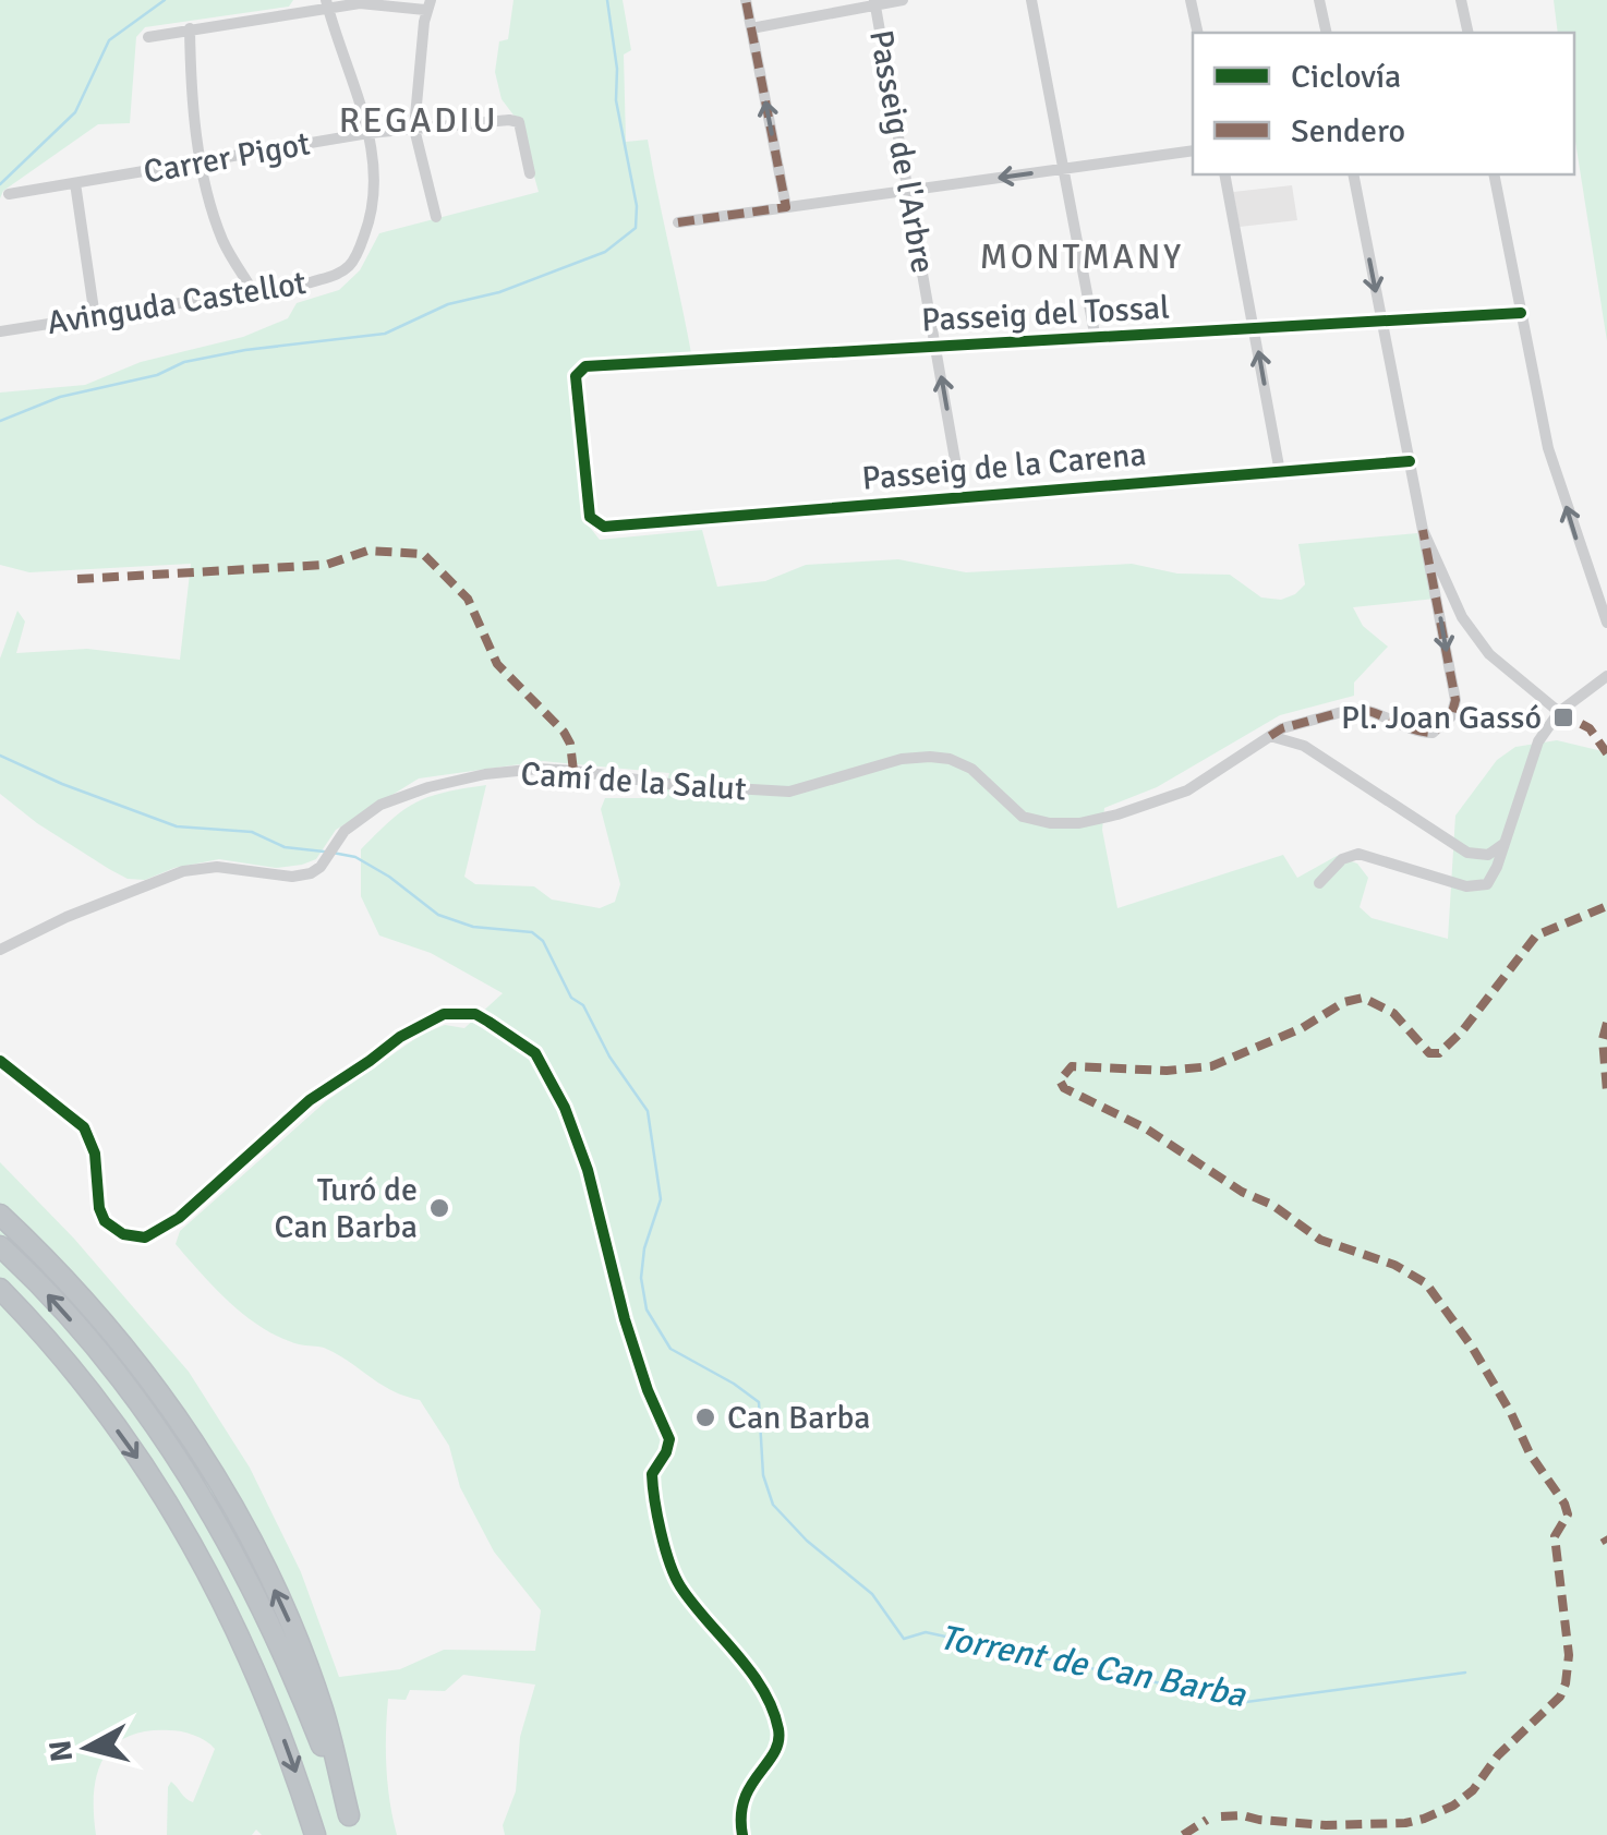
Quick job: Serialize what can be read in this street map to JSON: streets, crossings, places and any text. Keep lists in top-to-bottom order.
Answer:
{
  "streets": {
    "street": [
      "Passeig de l'Arbre",
      "Carrer Pigot",
      "Avinguda Castellot",
      "Passeig del Tossal",
      "Passeig de la Carena",
      "Camí de la Salut"
    ]
  },
  "crossings": [
    ["Passeig de l'Arbre", "Passeig del Tossal"],
    ["Passeig de l'Arbre", "Passeig de la Carena"],
    ["Carrer Pigot", "Avinguda Castellot"],
    ["Passeig del Tossal", "Passeig de la Carena"]
  ],
  "districts": ["REGADIU", "MONTMANY"],
  "water": ["Torrent de Can Barba"],
  "places": {
    "transit": ["Pl. Joan Gassó"],
    "other": ["Turó de Can Barba", "Can Barba"]
  },
  "legend": ["Ciclovía", "Sendero"],
  "north": "left"
}
